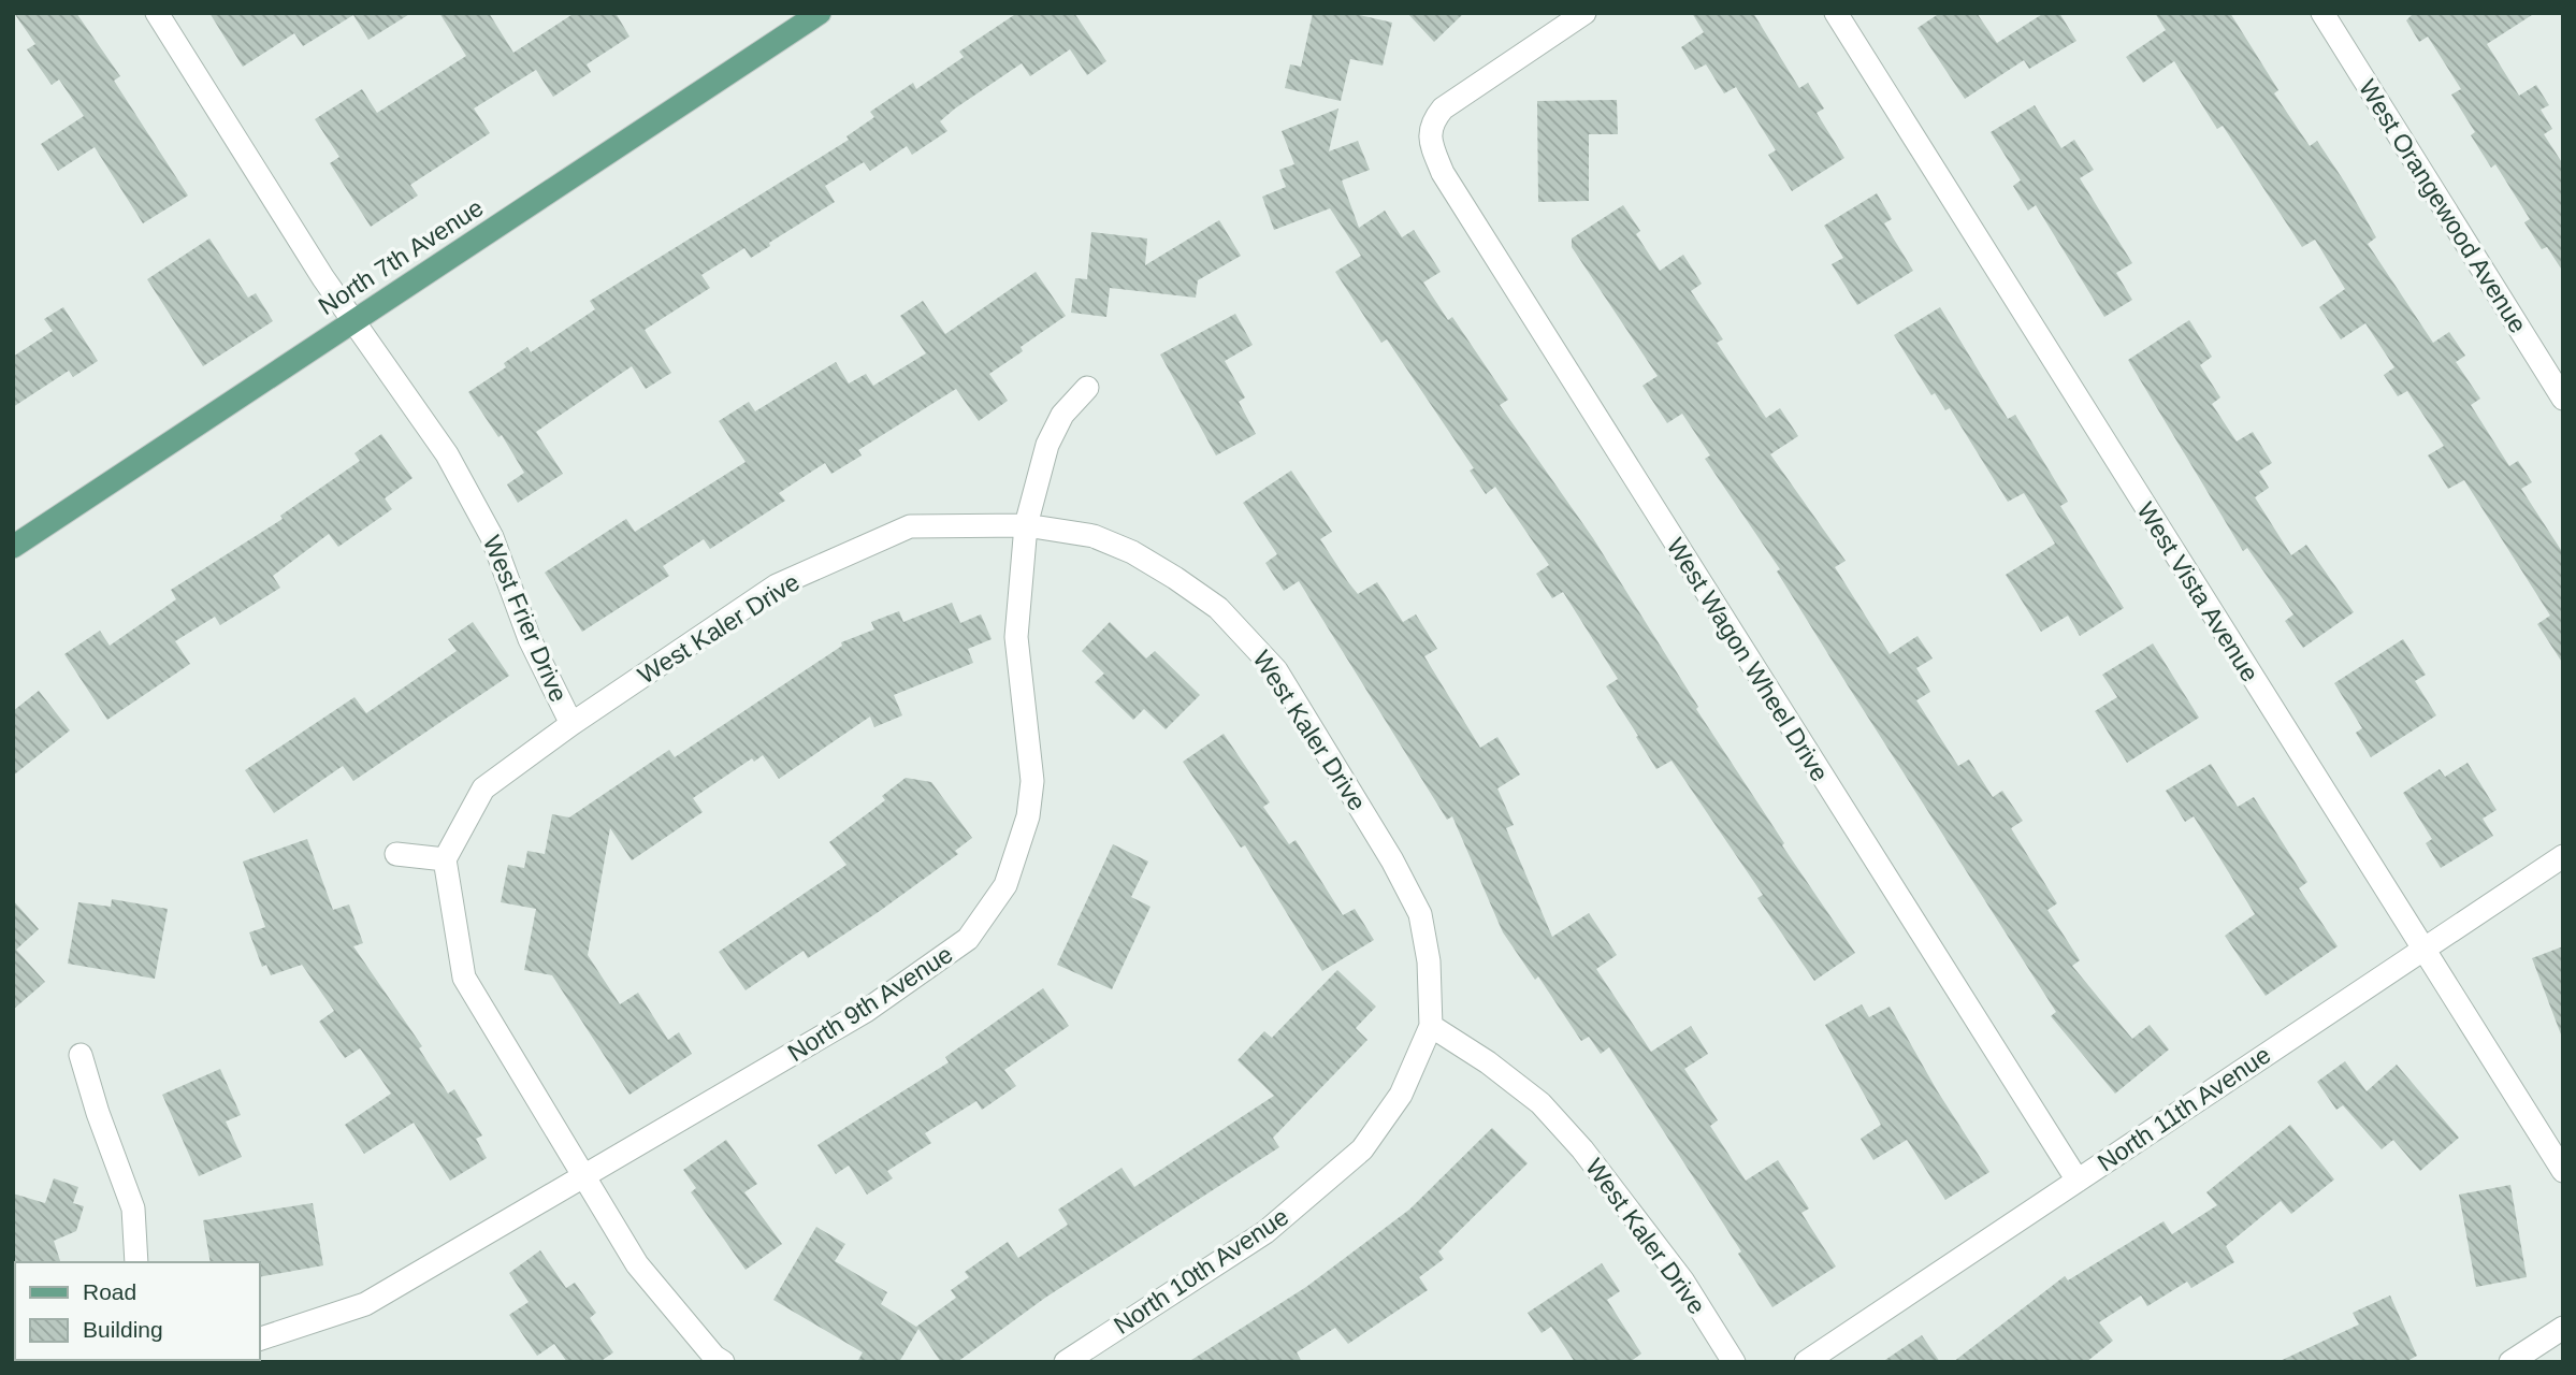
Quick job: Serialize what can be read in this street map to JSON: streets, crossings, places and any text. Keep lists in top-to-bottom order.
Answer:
{
  "streets": {
    "main road": ["North 7th Avenue"],
    "street": [
      "West Orangewood Avenue",
      "West Vista Avenue",
      "West Frier Drive",
      "West Kaler Drive",
      "West Wagon Wheel Drive",
      "North 9th Avenue",
      "North 11th Avenue",
      "North 10th Avenue"
    ]
  },
  "crossings": [
    ["North 7th Avenue", "West Frier Drive"],
    ["West Vista Avenue", "North 11th Avenue"],
    ["West Frier Drive", "West Kaler Drive"],
    ["West Kaler Drive", "North 9th Avenue"],
    ["West Kaler Drive", "North 10th Avenue"],
    ["West Wagon Wheel Drive", "North 11th Avenue"]
  ],
  "legend": ["Road", "Building"]
}
